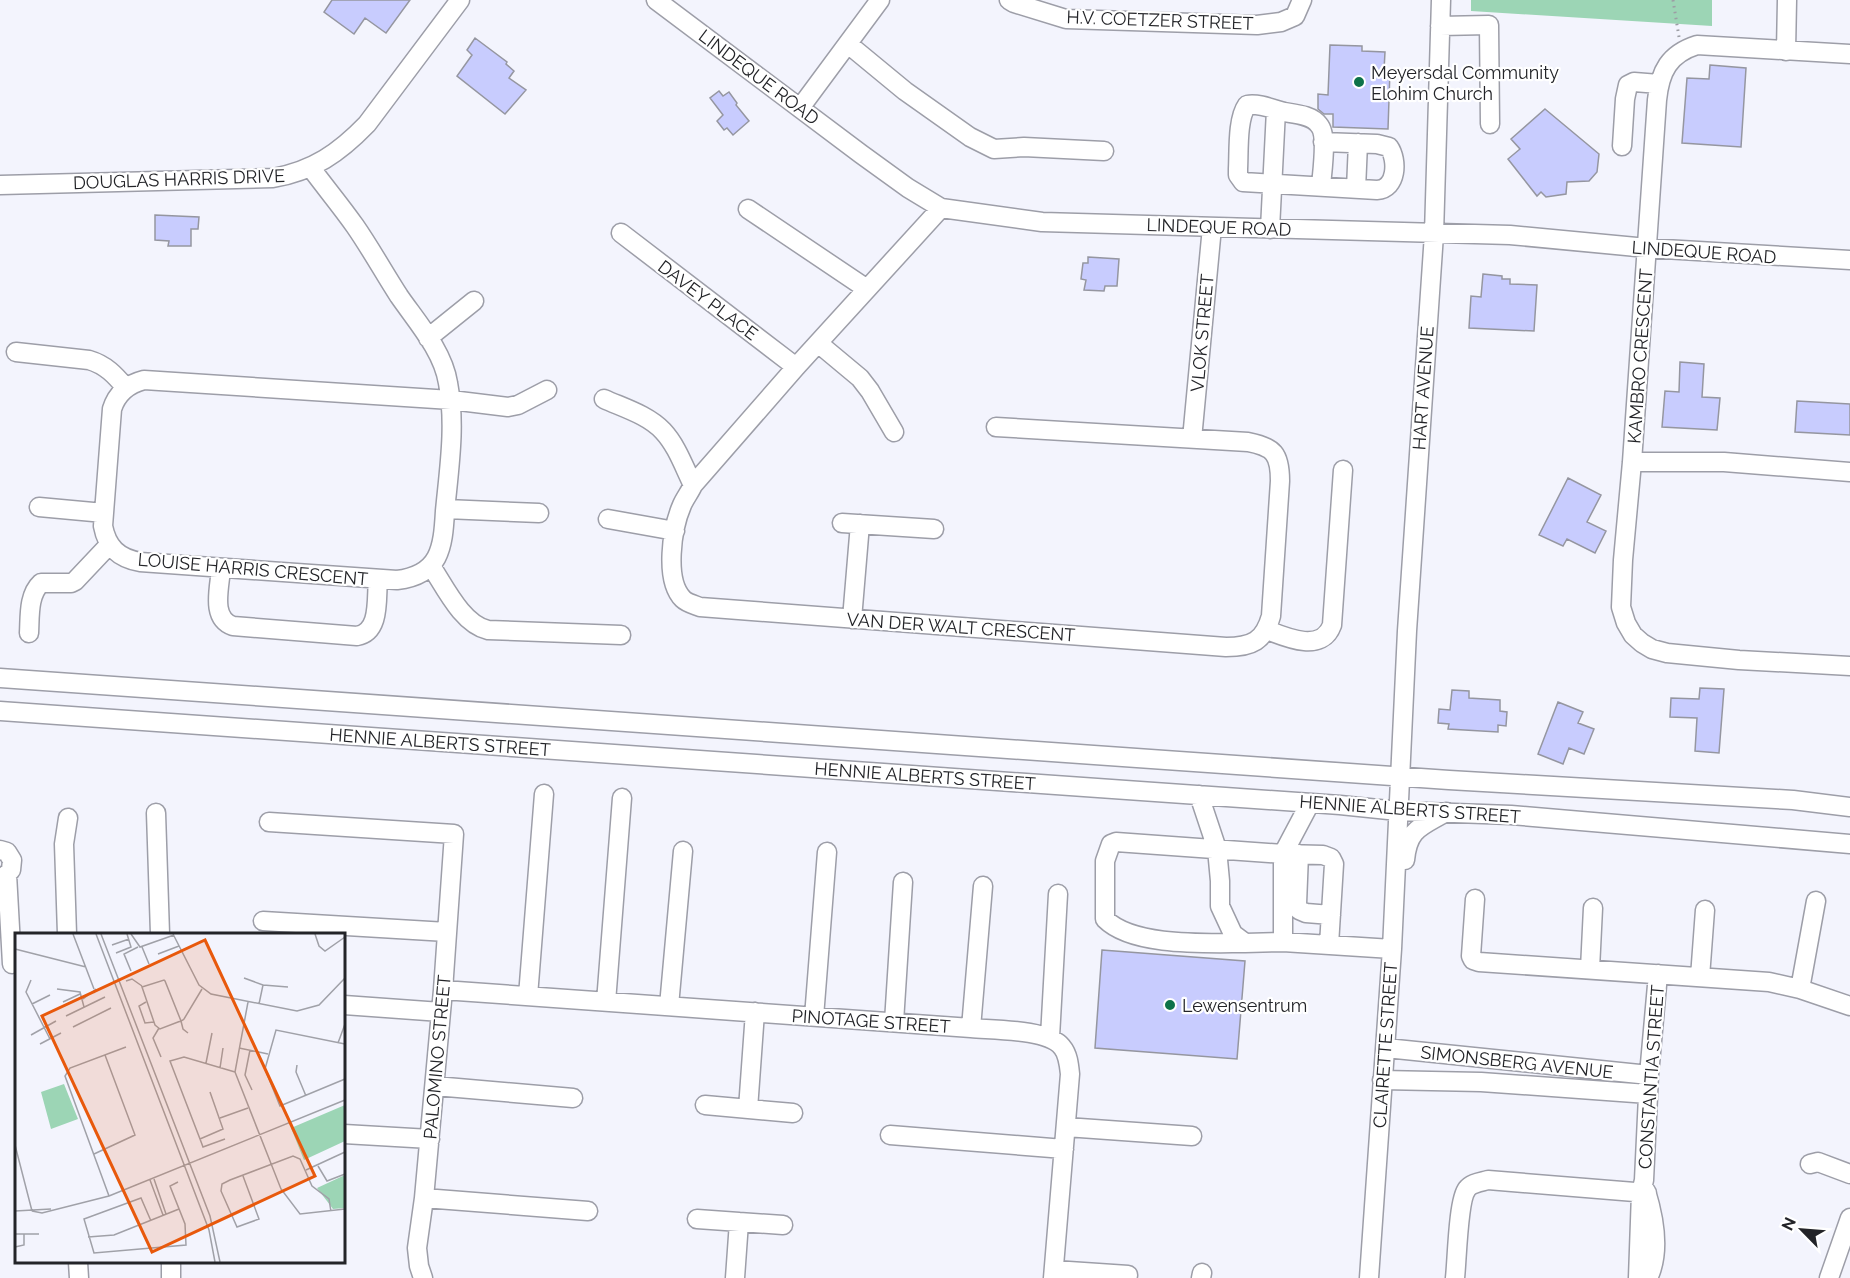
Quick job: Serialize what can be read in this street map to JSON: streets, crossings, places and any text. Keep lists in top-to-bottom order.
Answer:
{
  "streets": {
    "street": [
      "H.V. COETZER STREET",
      "LINDEQUE ROAD",
      "DOUGLAS HARRIS DRIVE",
      "DAVEY PLACE",
      "VLOK STREET",
      "KAMBRO CRESCENT",
      "HART AVENUE",
      "LOUISE HARRIS CRESCENT",
      "VAN DER WALT CRESCENT",
      "HENNIE ALBERTS STREET",
      "PINOTAGE STREET",
      "CLAIRETTE STREET",
      "PALOMINO STREET",
      "SIMONSBERG AVENUE",
      "CONSTANTIA STREET"
    ]
  },
  "crossings": [
    ["LINDEQUE ROAD", "VLOK STREET"],
    ["LINDEQUE ROAD", "KAMBRO CRESCENT"],
    ["LINDEQUE ROAD", "HART AVENUE"],
    ["LINDEQUE ROAD", "VAN DER WALT CRESCENT"],
    ["DAVEY PLACE", "VAN DER WALT CRESCENT"],
    ["HART AVENUE", "HENNIE ALBERTS STREET"],
    ["HART AVENUE", "CLAIRETTE STREET"],
    ["HENNIE ALBERTS STREET", "CLAIRETTE STREET"],
    ["PINOTAGE STREET", "PALOMINO STREET"],
    ["CLAIRETTE STREET", "SIMONSBERG AVENUE"],
    ["SIMONSBERG AVENUE", "CONSTANTIA STREET"]
  ],
  "places": ["Meyersdal Community Elohim Church", "Lewensentrum"],
  "north": "top left"
}
